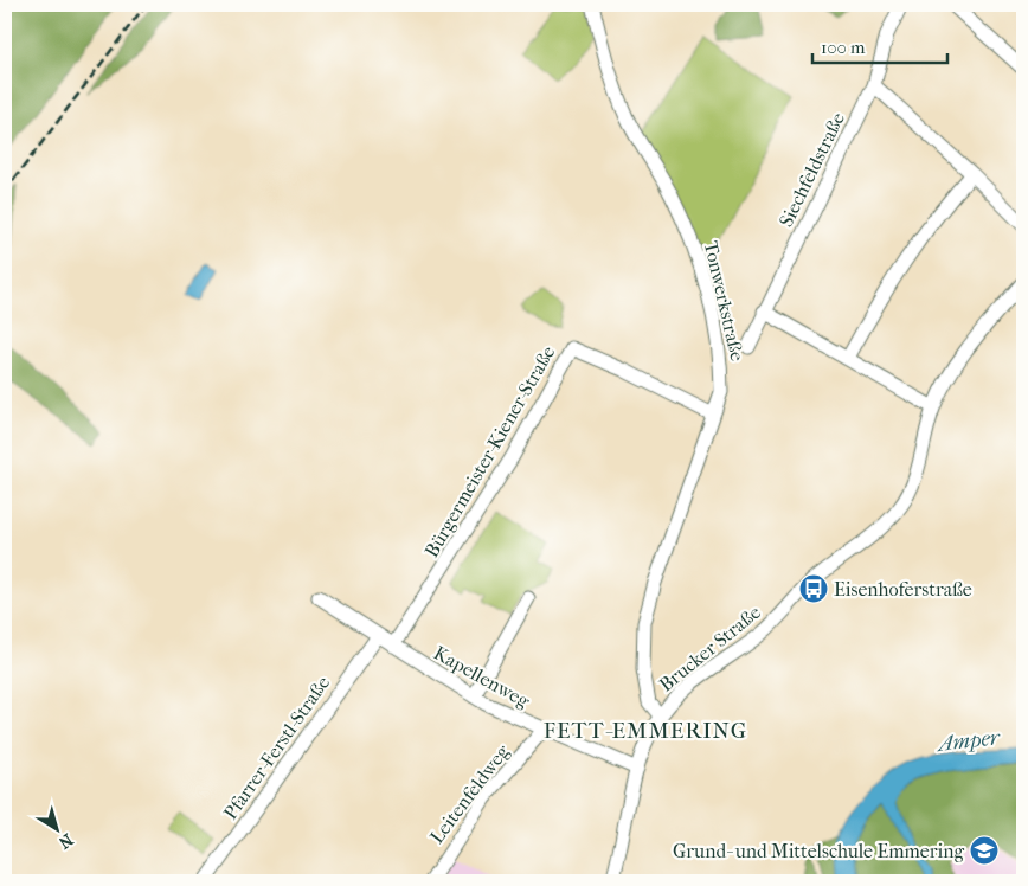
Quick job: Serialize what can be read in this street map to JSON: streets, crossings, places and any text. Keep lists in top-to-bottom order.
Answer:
{
  "streets": {
    "street": [
      "Siechfeldstraße",
      "Tonwerkstraße",
      "Bürgermeister-Kiener-Straße",
      "Brucker Straße",
      "Kapellenweg",
      "Pfarrer-Ferstl-Straße",
      "Leitenfeldweg"
    ]
  },
  "crossings": [
    ["Tonwerkstraße", "Bürgermeister-Kiener-Straße"],
    ["Tonwerkstraße", "Brucker Straße"],
    ["Bürgermeister-Kiener-Straße", "Kapellenweg"],
    ["Brucker Straße", "Kapellenweg"],
    ["Kapellenweg", "Pfarrer-Ferstl-Straße"],
    ["Kapellenweg", "Leitenfeldweg"]
  ],
  "districts": ["FETT-EMMERING"],
  "water": ["Amper"],
  "places": {
    "bus stop": ["Eisenhoferstraße"],
    "school or university": ["Grund- und Mittelschule Emmering"]
  },
  "scale_bar": "100 m",
  "north": "bottom right"
}
